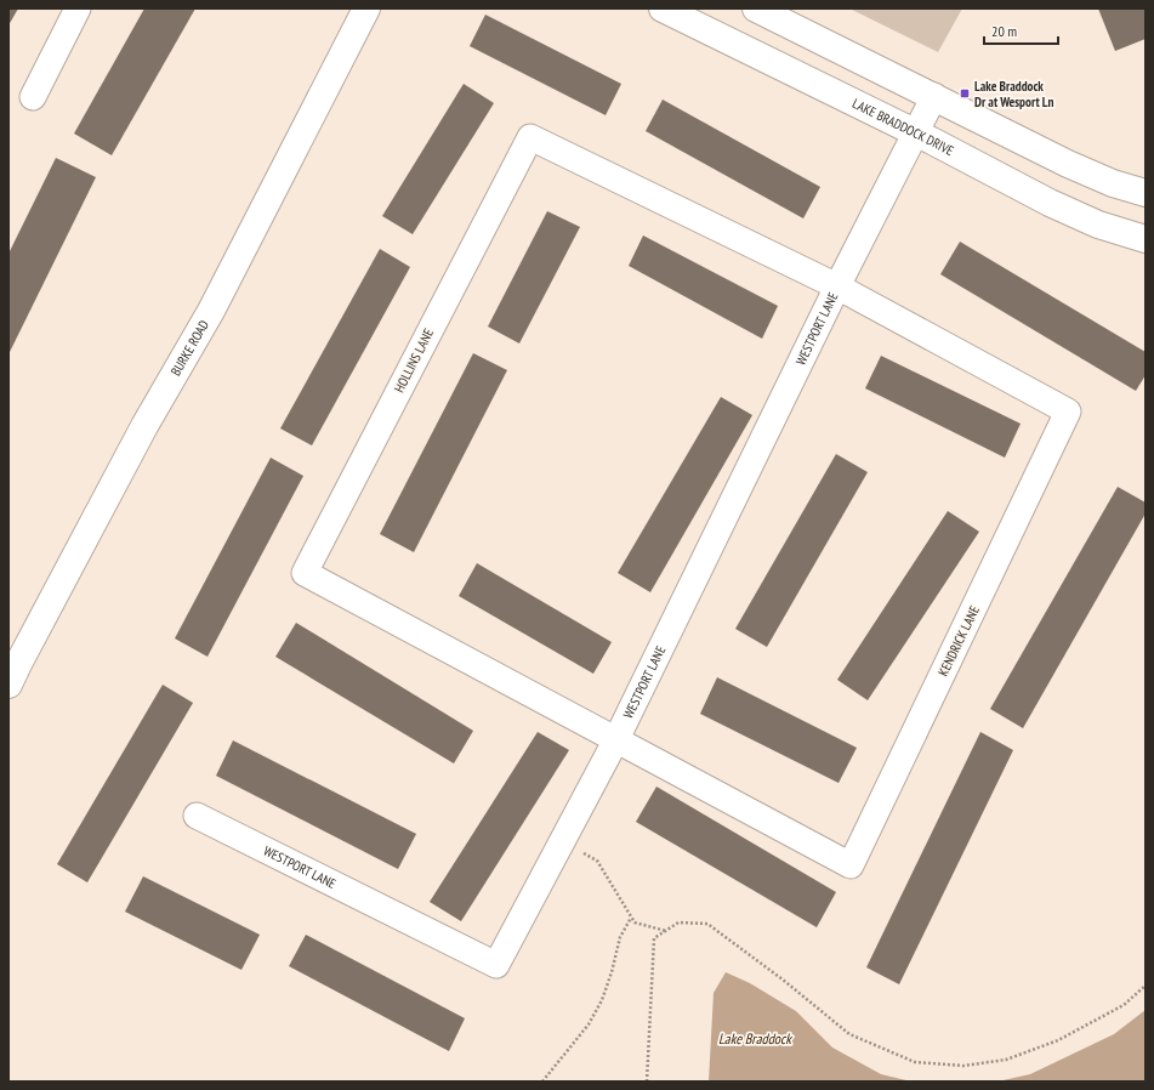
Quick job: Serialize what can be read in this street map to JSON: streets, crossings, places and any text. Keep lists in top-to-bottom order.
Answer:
{
  "streets": {
    "street": [
      "LAKE BRADDOCK DRIVE",
      "WESTPORT LANE",
      "BURKE ROAD",
      "HOLLINS LANE",
      "KENDRICK LANE"
    ]
  },
  "crossings": [
    ["LAKE BRADDOCK DRIVE", "WESTPORT LANE"],
    ["WESTPORT LANE", "HOLLINS LANE"],
    ["WESTPORT LANE", "KENDRICK LANE"],
    ["HOLLINS LANE", "KENDRICK LANE"]
  ],
  "water": ["Lake Braddock"],
  "places": {
    "transit": ["Lake Braddock Dr at Wesport Ln"]
  },
  "scale_bar": "20 m"
}
